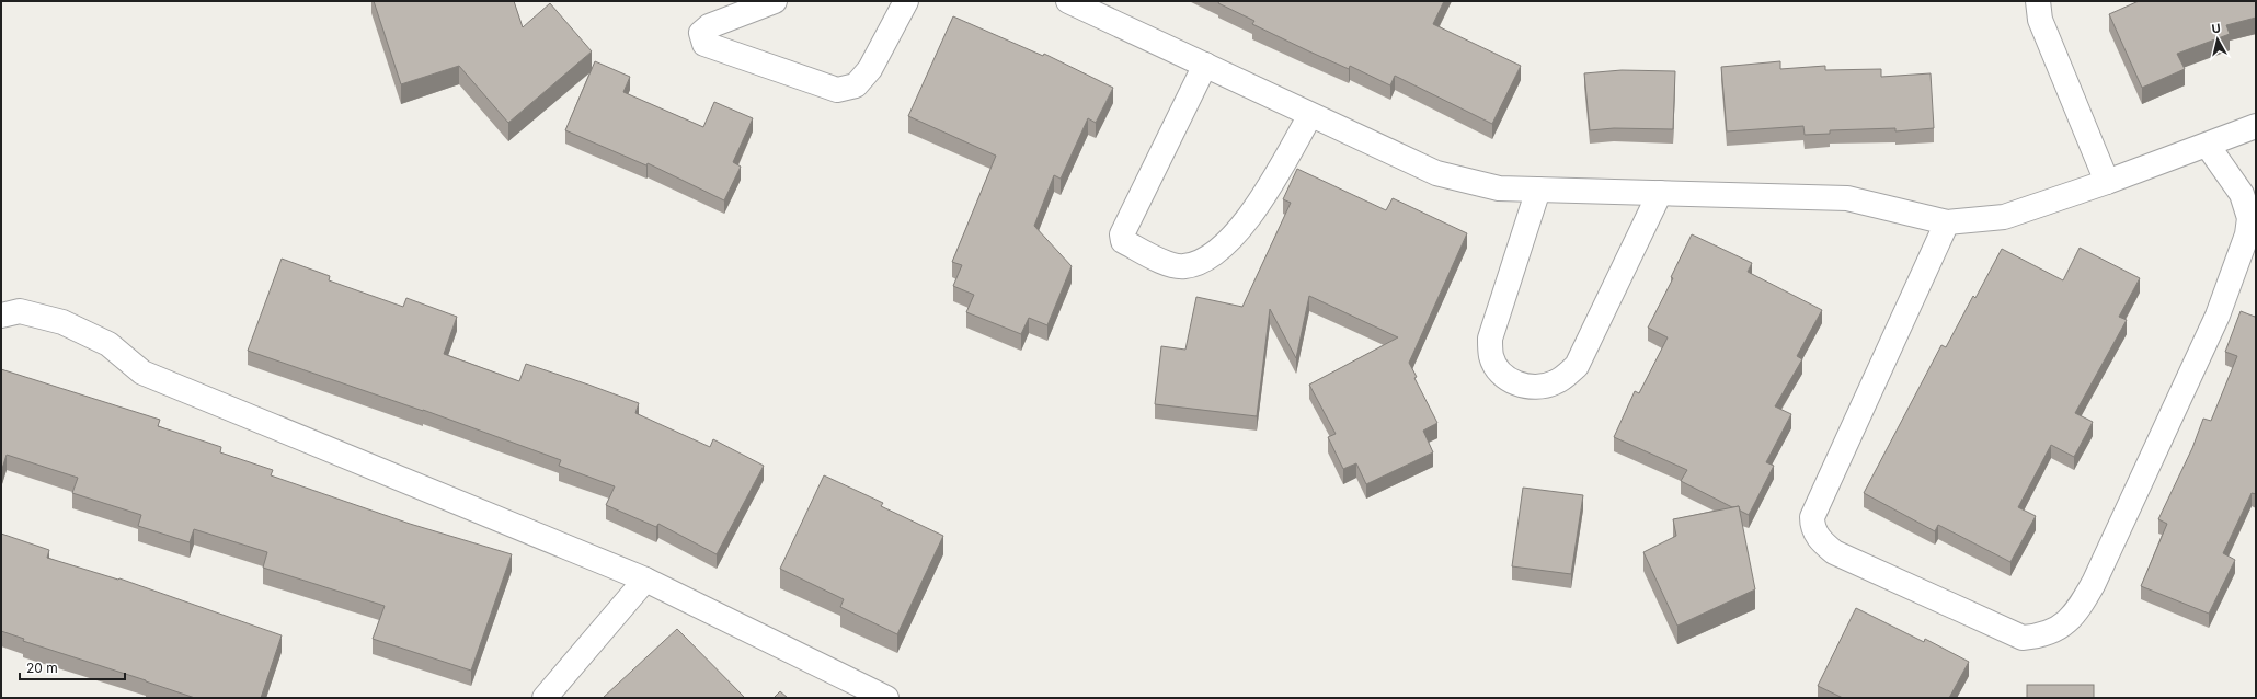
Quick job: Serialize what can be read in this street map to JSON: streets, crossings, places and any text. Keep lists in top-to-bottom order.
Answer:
{
  "scale_bar": "20 m",
  "north": "top"
}
